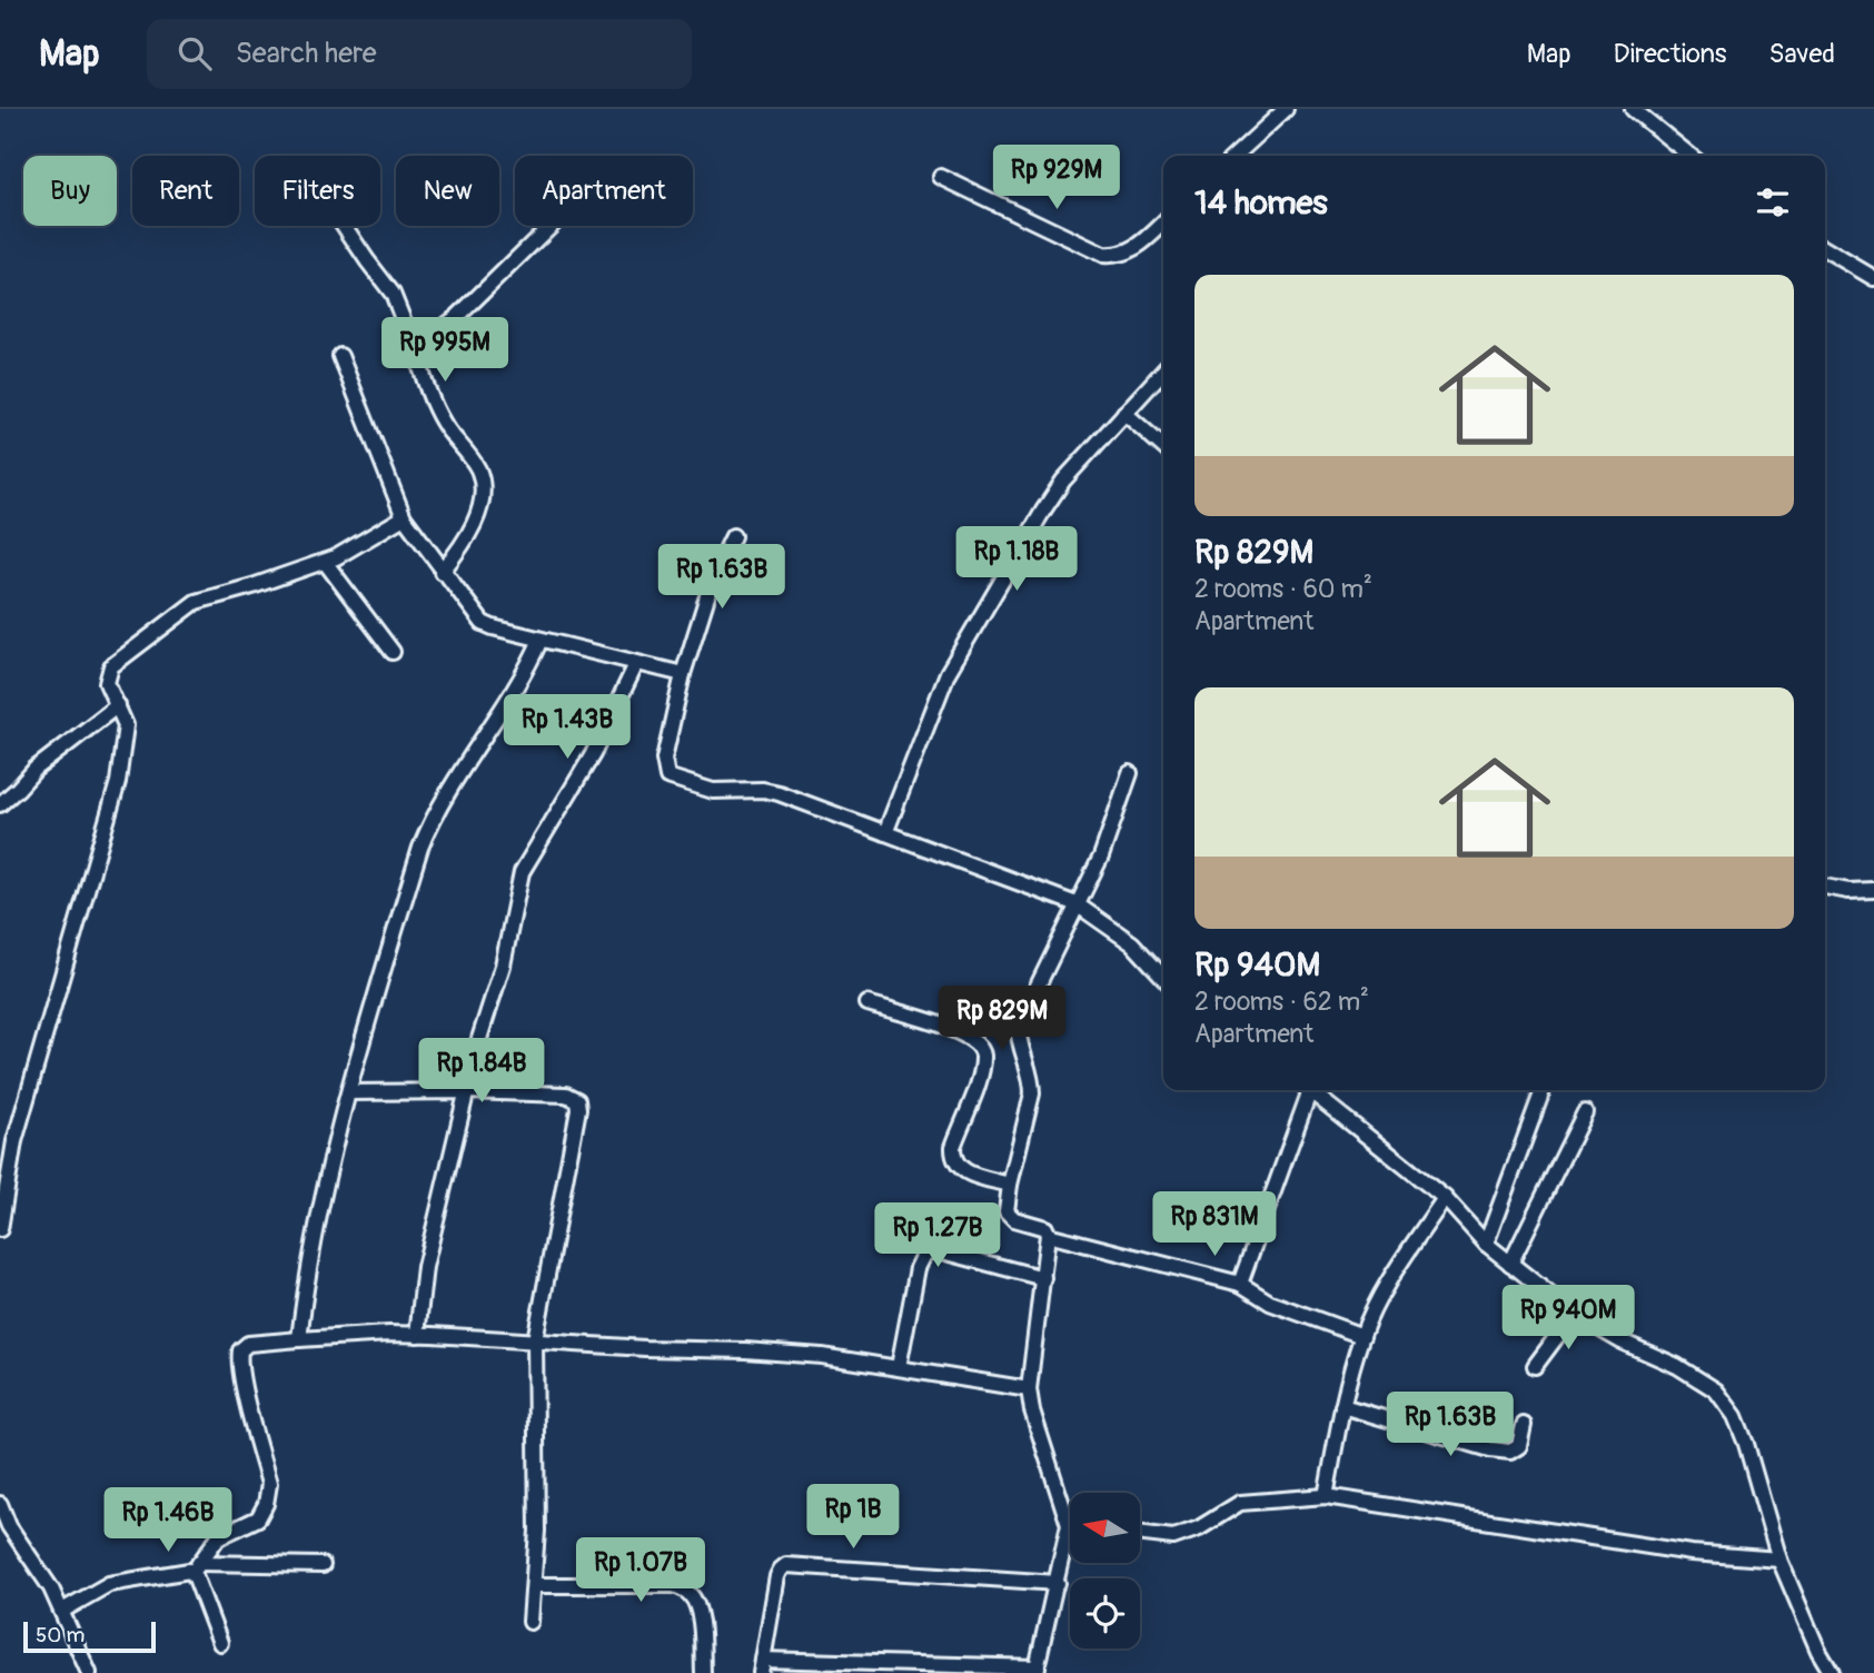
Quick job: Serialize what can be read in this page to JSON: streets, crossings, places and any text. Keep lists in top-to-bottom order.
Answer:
{
  "scale_bar": "50 m",
  "north": "left",
  "page": {
    "header": "Map",
    "search": "Search here",
    "nav": ["Map", "Directions", "Saved"],
    "price": [
      "Rp 929M",
      "Rp 995M",
      "Rp 1.18B",
      "Rp 1.63B",
      "Rp 1.43B",
      "Rp 829M",
      "Rp 1.84B",
      "Rp 831M",
      "Rp 1.27B",
      "Rp 940M",
      "Rp 1.63B",
      "Rp 1B",
      "Rp 1.46B",
      "Rp 1.07B"
    ],
    "chip": [
      "Buy",
      "Rent",
      "Filters",
      "New",
      "Apartment"
    ],
    "heading": "14 homes",
    "list": [
      {
        "name": "Rp 829M",
        "note": "2 rooms · 60 m² · Apartment"
      },
      {
        "name": "Rp 940M",
        "note": "2 rooms · 62 m² · Apartment"
      }
    ],
    "scale": "50 m"
  }
}
